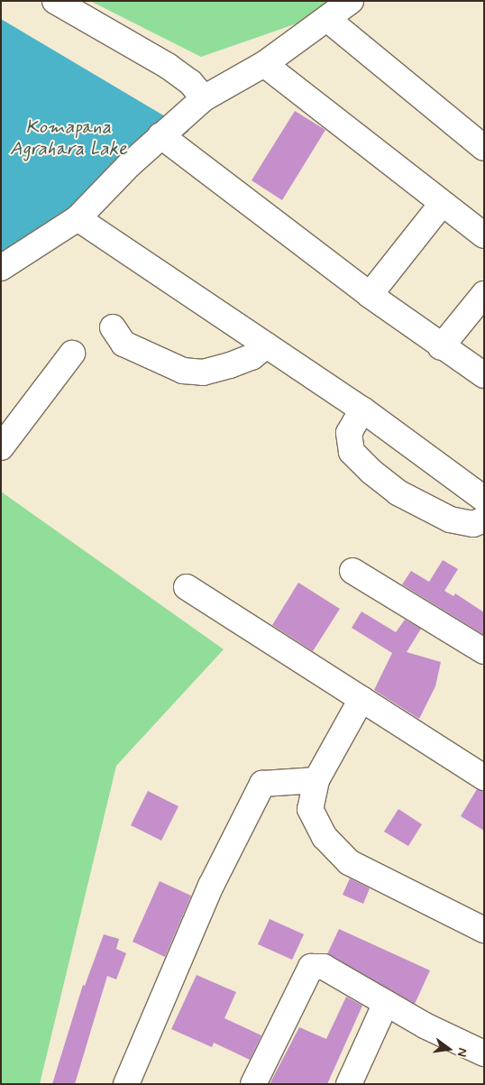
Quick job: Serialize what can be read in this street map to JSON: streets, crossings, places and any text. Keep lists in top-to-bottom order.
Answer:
{
  "water": ["Komapana Agrahara Lake"],
  "north": "right"
}
